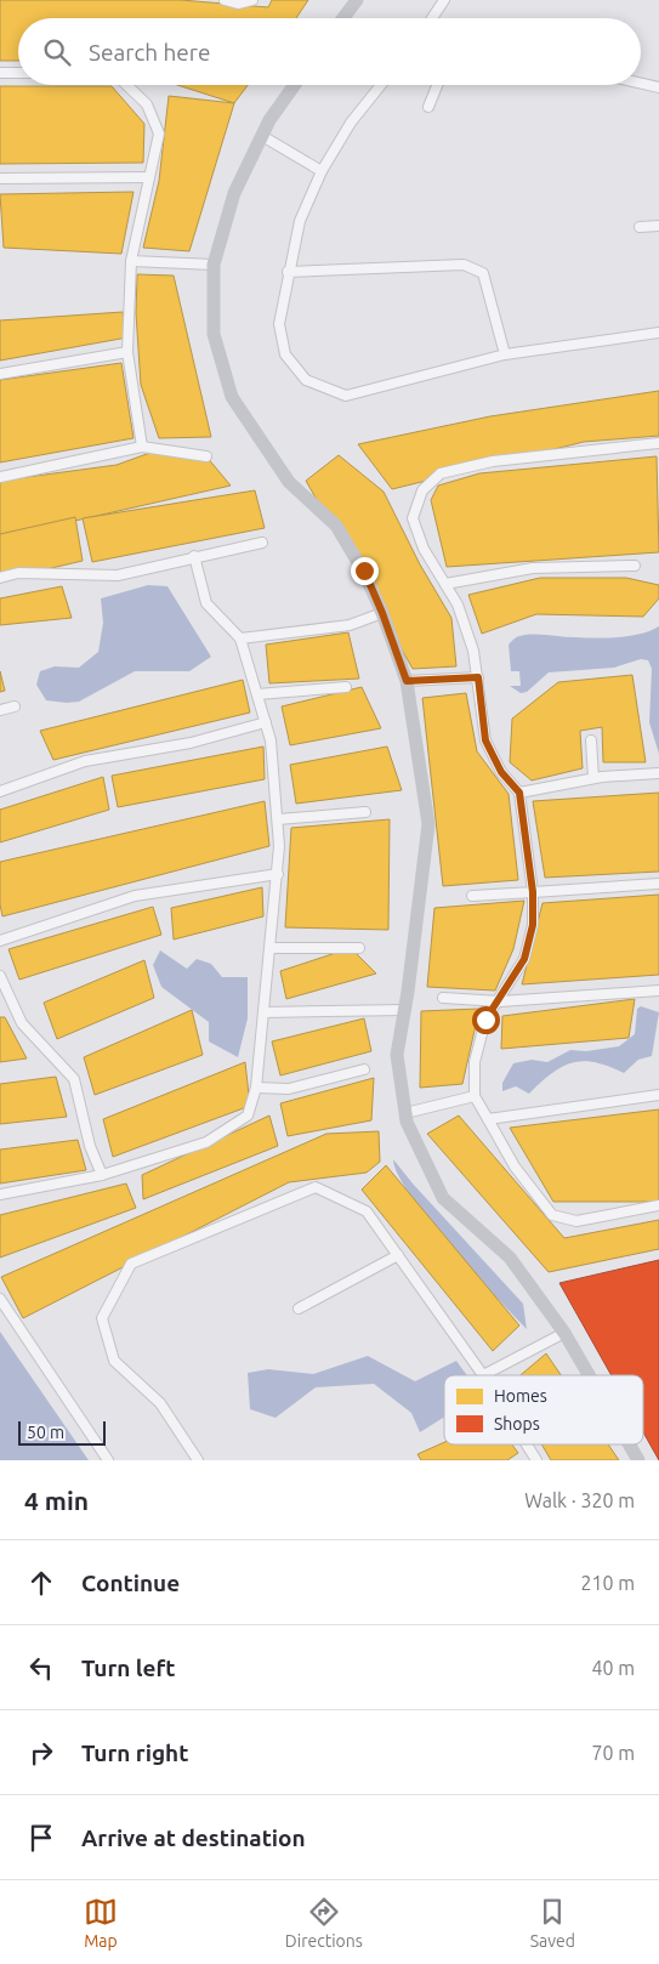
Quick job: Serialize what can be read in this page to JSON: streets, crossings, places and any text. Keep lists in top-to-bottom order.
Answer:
{
  "legend": ["Homes", "Shops"],
  "scale_bar": "50 m",
  "page": {
    "search": "Search here",
    "scale": "50 m",
    "heading": ["4 min", "Walk · 320 m"],
    "list": [
      ["Continue", "210 m"],
      ["Turn left", "40 m"],
      ["Turn right", "70 m"],
      "Arrive at destination"
    ],
    "nav": ["Map", "Directions", "Saved"]
  }
}
